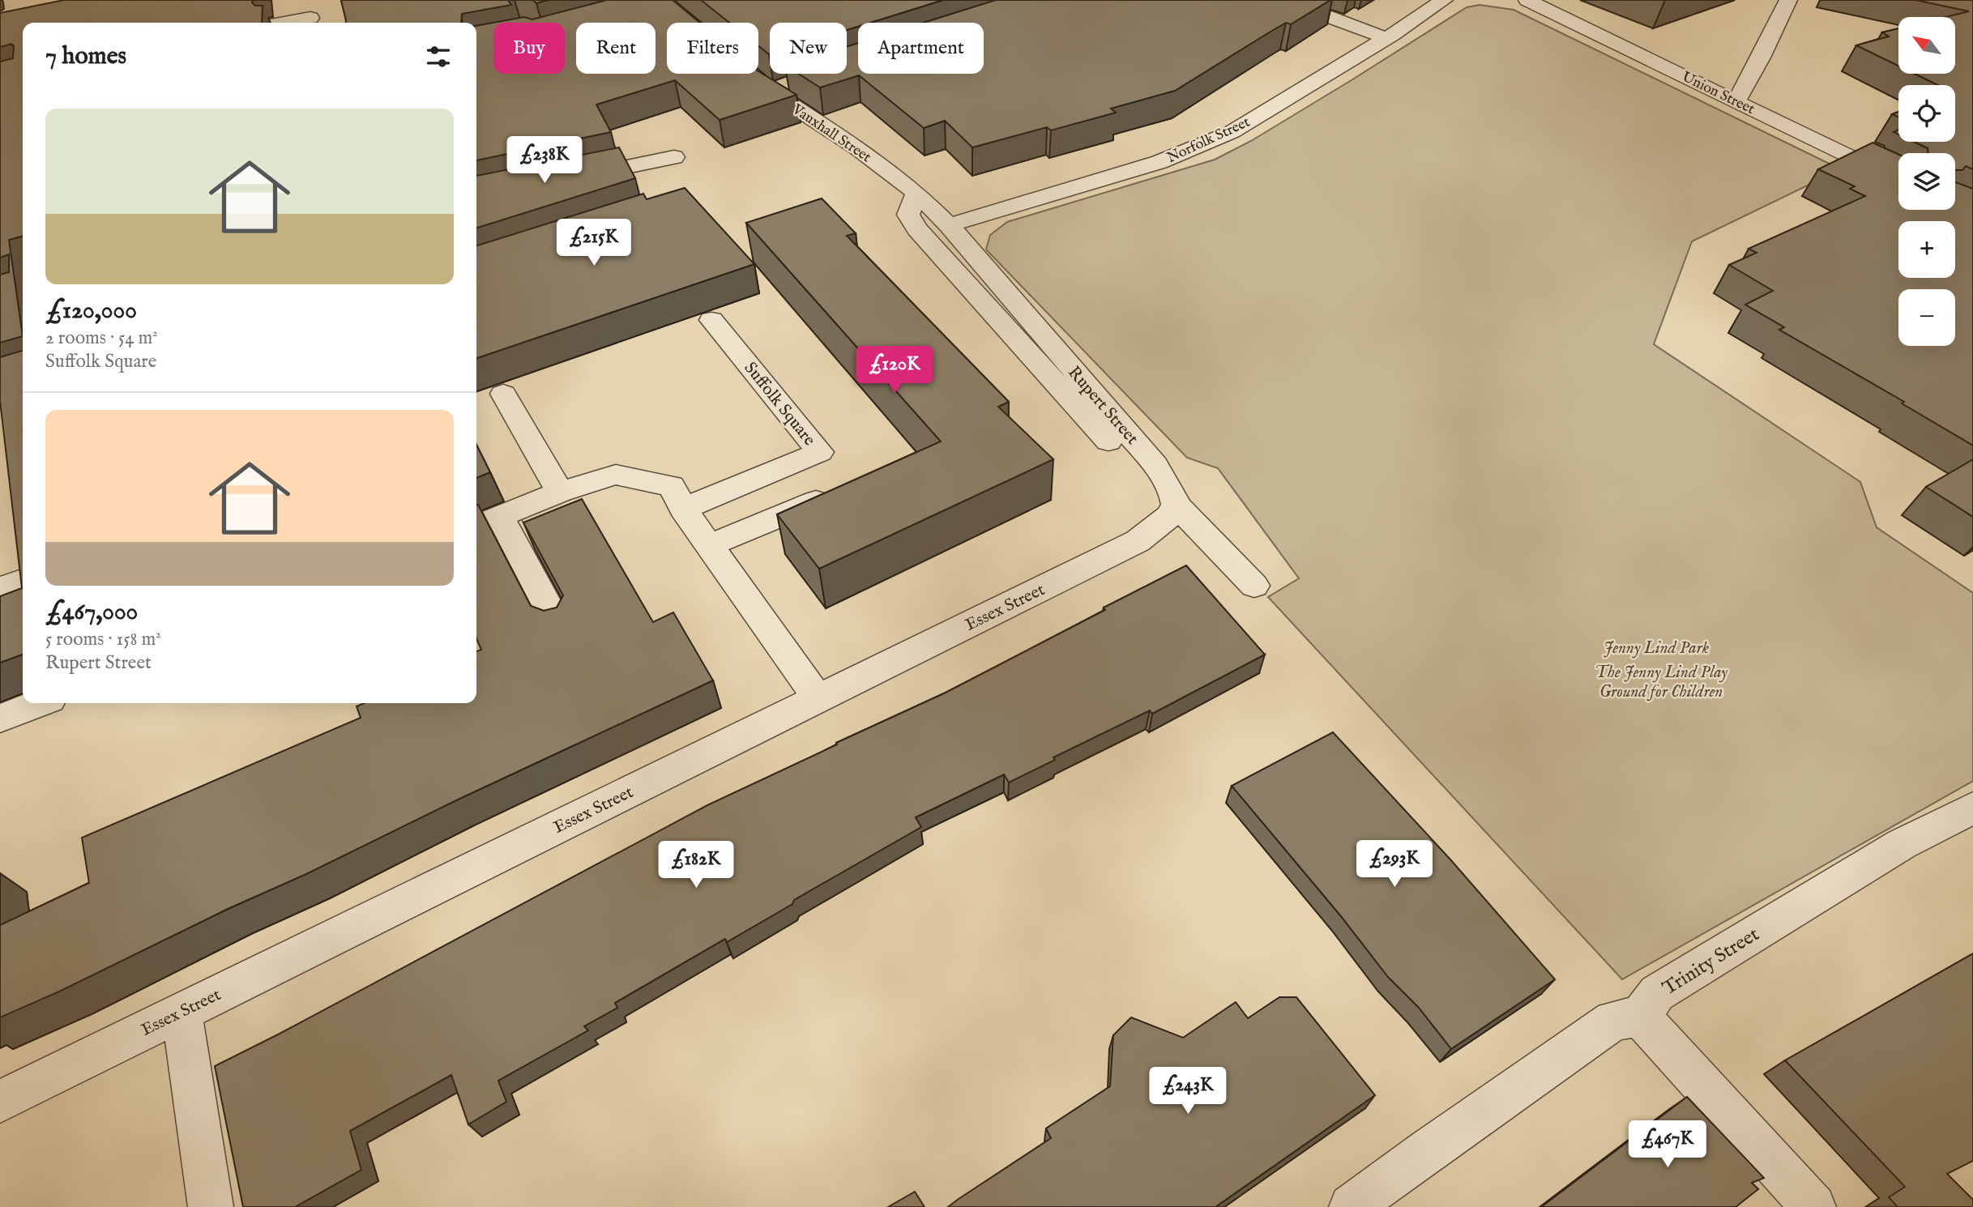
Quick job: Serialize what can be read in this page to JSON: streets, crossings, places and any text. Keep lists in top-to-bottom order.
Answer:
{
  "streets": {
    "street": [
      "Union Street",
      "Vauxhall Street",
      "Norfolk Street",
      "Suffolk Square",
      "Rupert Street",
      "Essex Street",
      "Trinity Street"
    ]
  },
  "crossings": [
    ["Vauxhall Street", "Norfolk Street"],
    ["Vauxhall Street", "Rupert Street"],
    ["Norfolk Street", "Rupert Street"],
    ["Rupert Street", "Essex Street"]
  ],
  "parks": ["Jenny Lind Park", "The Jenny Lind Play Ground for Children"],
  "north": "top left",
  "page": {
    "map_buttons": ["+", "−"],
    "chip": [
      "Buy",
      "Rent",
      "Filters",
      "New",
      "Apartment"
    ],
    "heading": "7 homes",
    "list": [
      {
        "name": "£120,000",
        "note": "2 rooms · 54 m² · Suffolk Square"
      },
      {
        "name": "£467,000",
        "note": "5 rooms · 158 m² · Rupert Street"
      }
    ],
    "price": [
      "£238K",
      "£215K",
      "£120K",
      "£293K",
      "£182K",
      "£243K",
      "£467K"
    ]
  }
}
